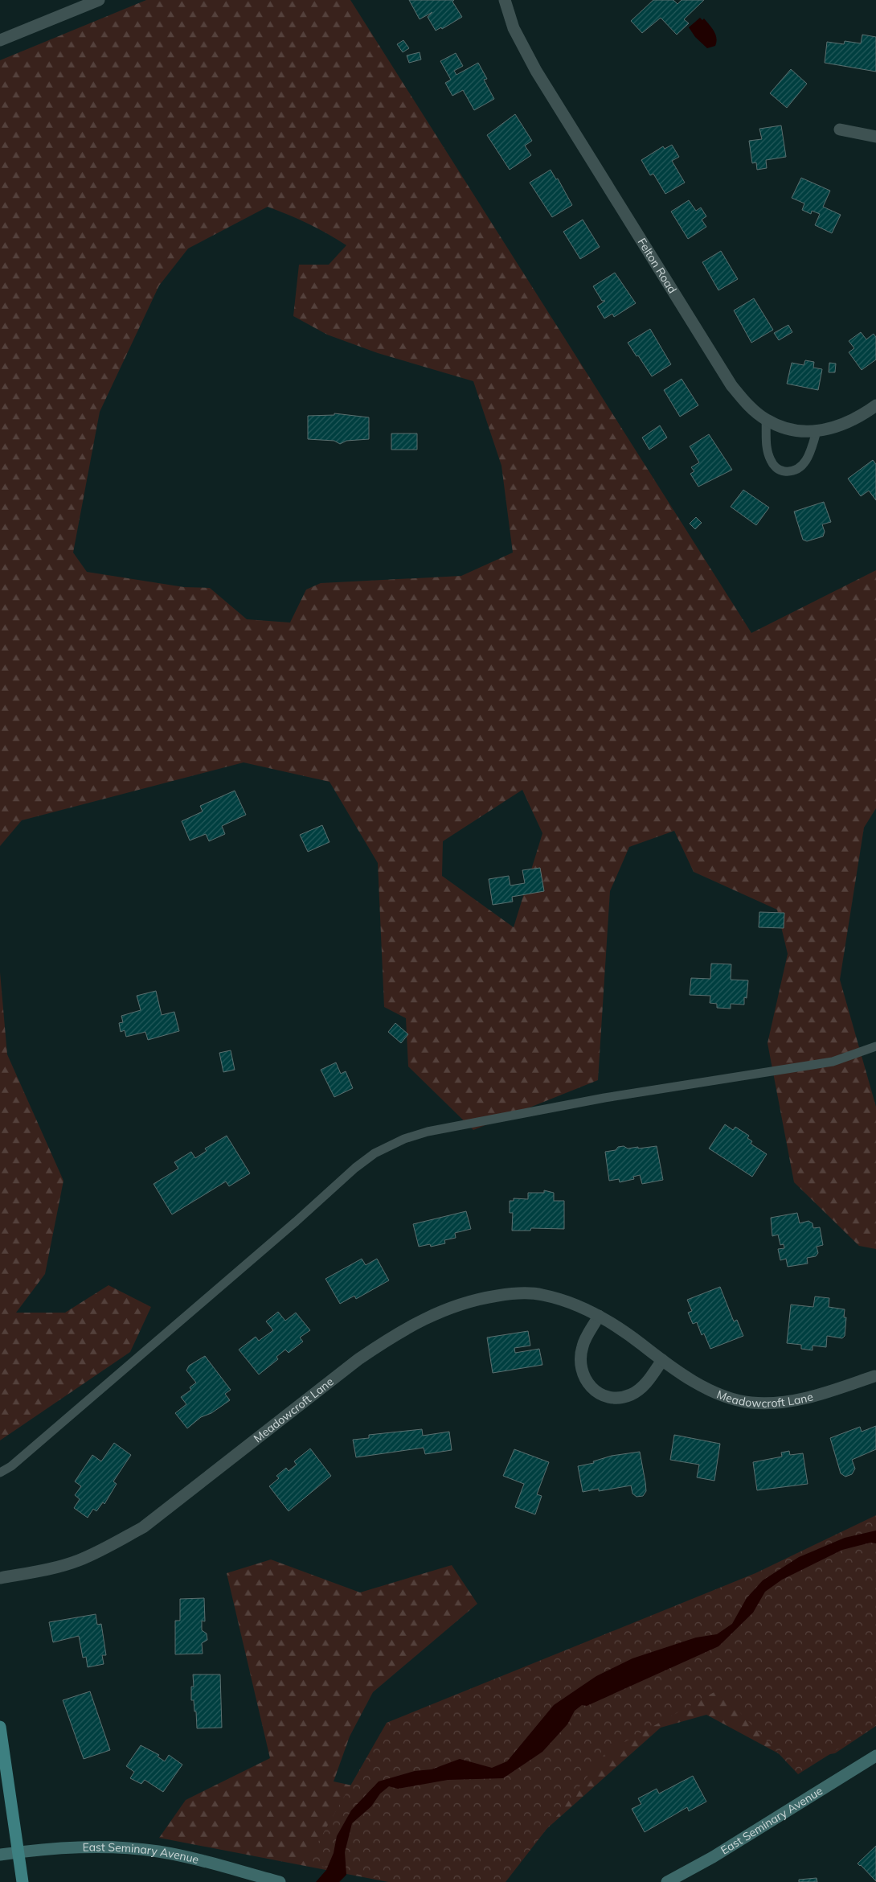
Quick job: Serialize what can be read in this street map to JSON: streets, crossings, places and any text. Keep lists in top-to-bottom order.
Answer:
{
  "streets": {
    "street": ["Felton Road", "Meadowcroft Lane", "East Seminary Avenue"]
  }
}
